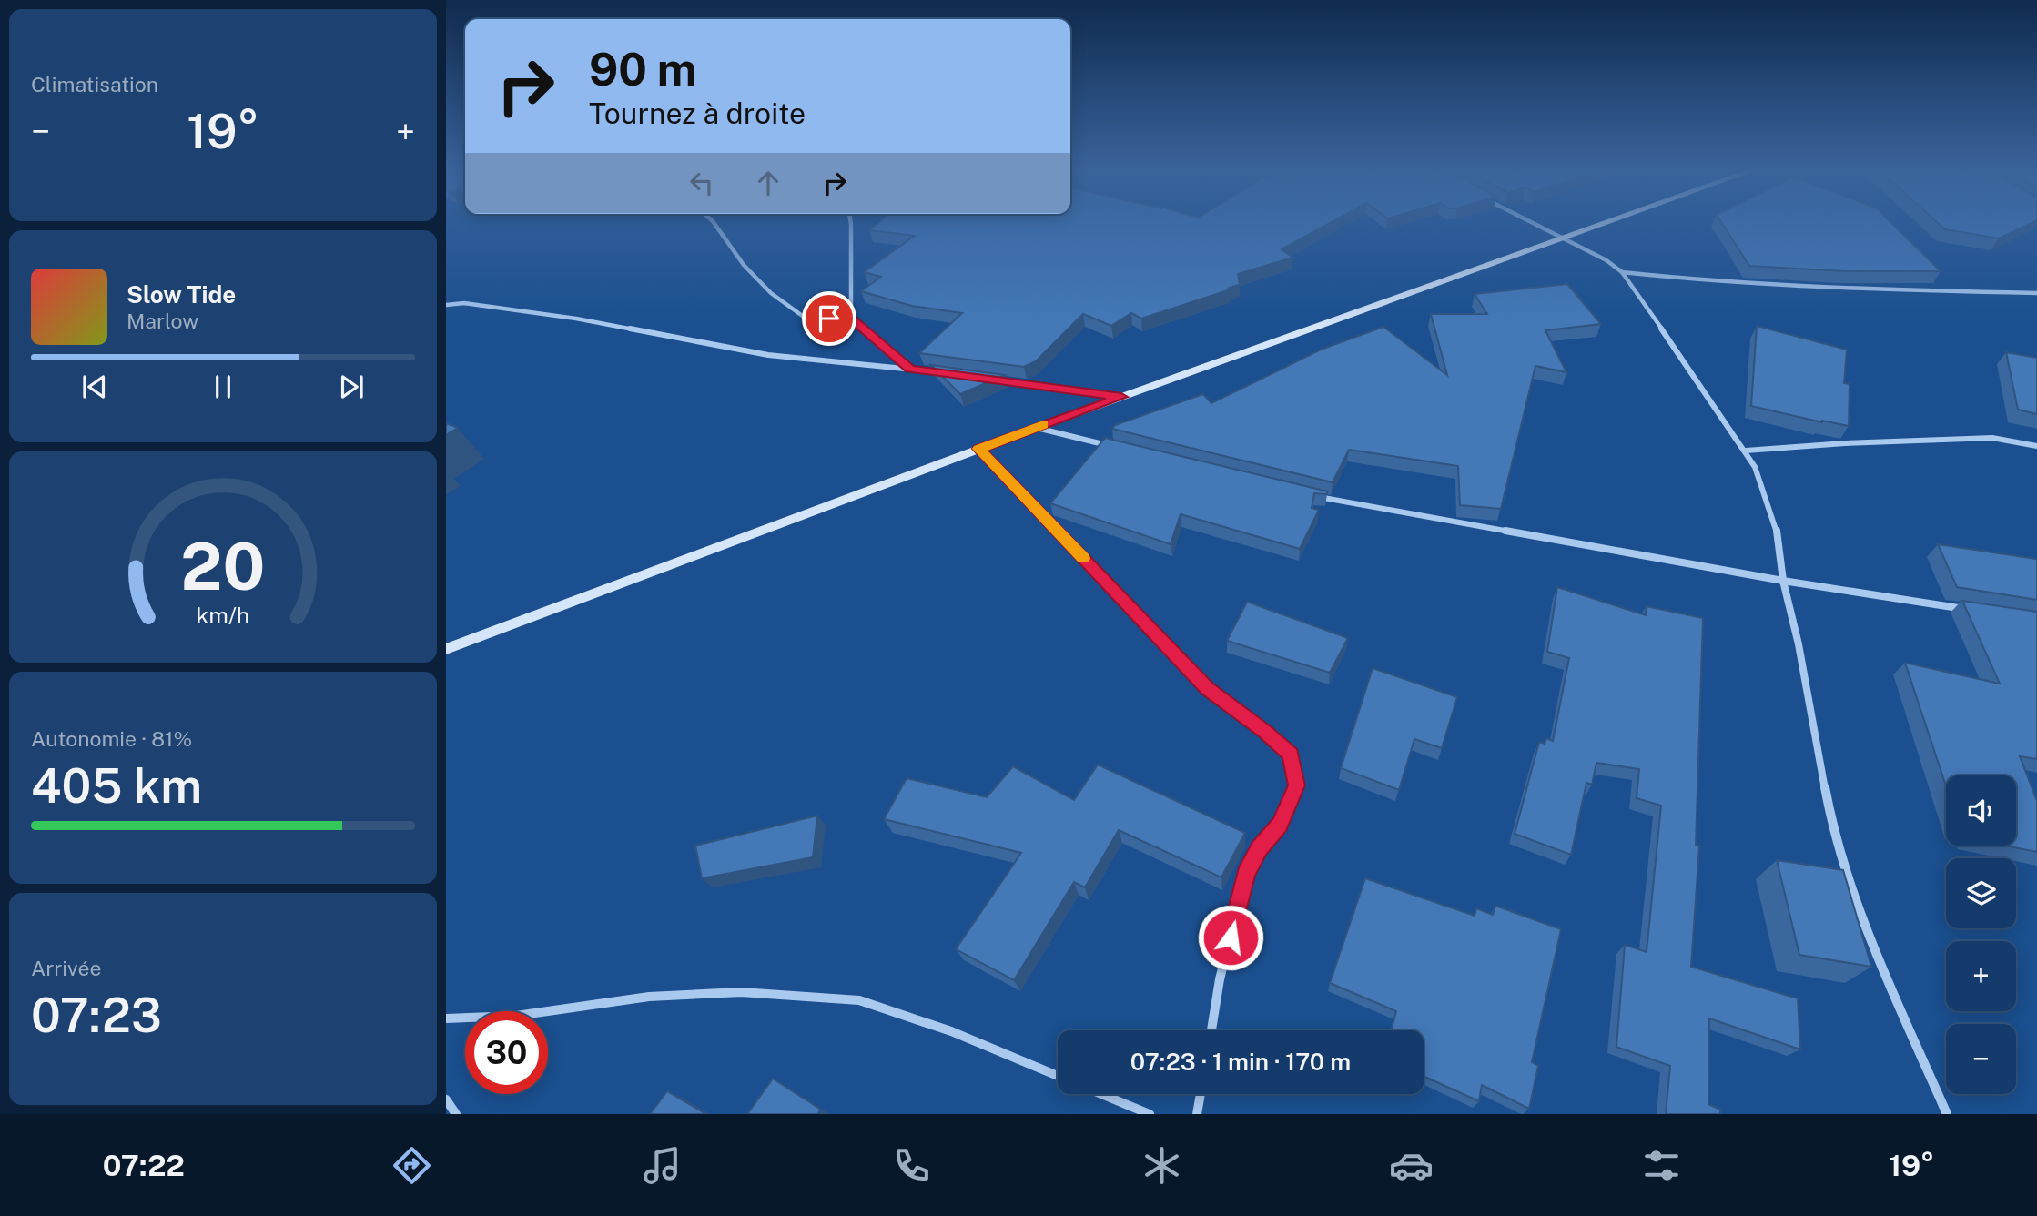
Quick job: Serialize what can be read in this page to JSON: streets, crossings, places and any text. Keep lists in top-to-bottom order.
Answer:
{
  "page": {
    "tile": [
      "Climatisation",
      ["Autonomie · 81%", "405 km"],
      ["Arrivée", "07:23"]
    ],
    "turn": ["90 m", "Tournez à droite"],
    "heat": ["−", "19°", "+"],
    "song": ["Slow Tide", "Marlow"],
    "map_buttons": ["+", "−"],
    "limit": "30",
    "trip": "07:23 · 1 min · 170 m",
    "tabs": ["07:22", "19°"],
    "gauge": ["20", "km/h"]
  }
}
